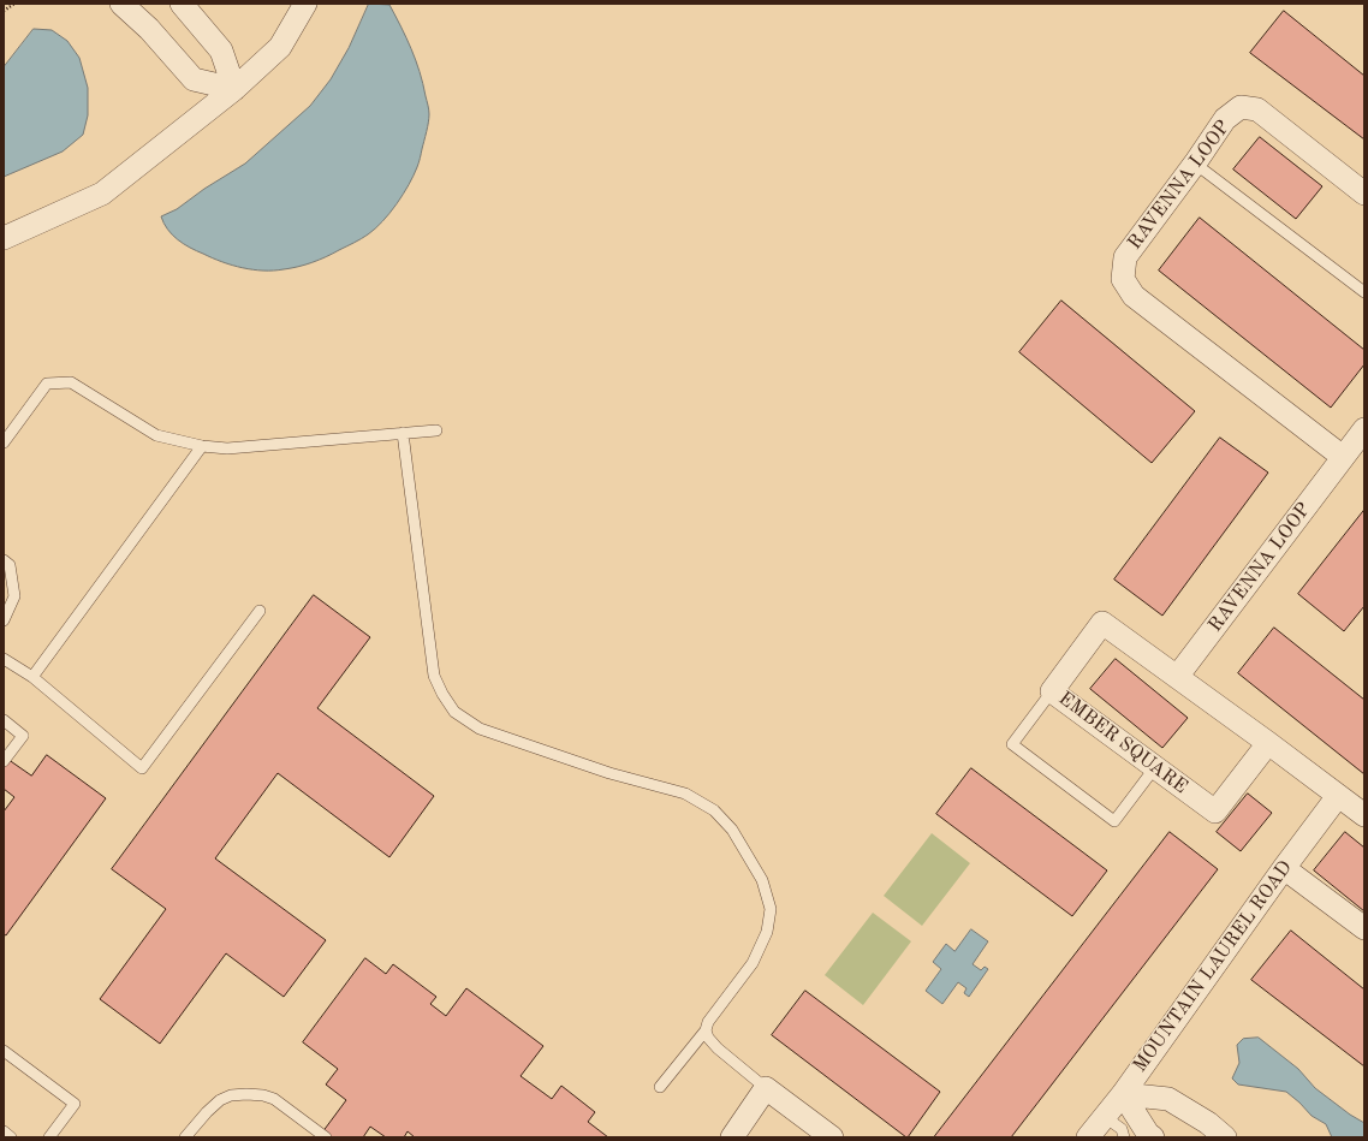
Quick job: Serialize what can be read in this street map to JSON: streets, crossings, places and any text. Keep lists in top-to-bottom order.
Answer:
{
  "streets": {
    "street": ["RAVENNA LOOP", "EMBER SQUARE", "MOUNTAIN LAUREL ROAD"]
  },
  "crossings": [
    ["RAVENNA LOOP", "EMBER SQUARE"],
    ["EMBER SQUARE", "MOUNTAIN LAUREL ROAD"]
  ]
}
